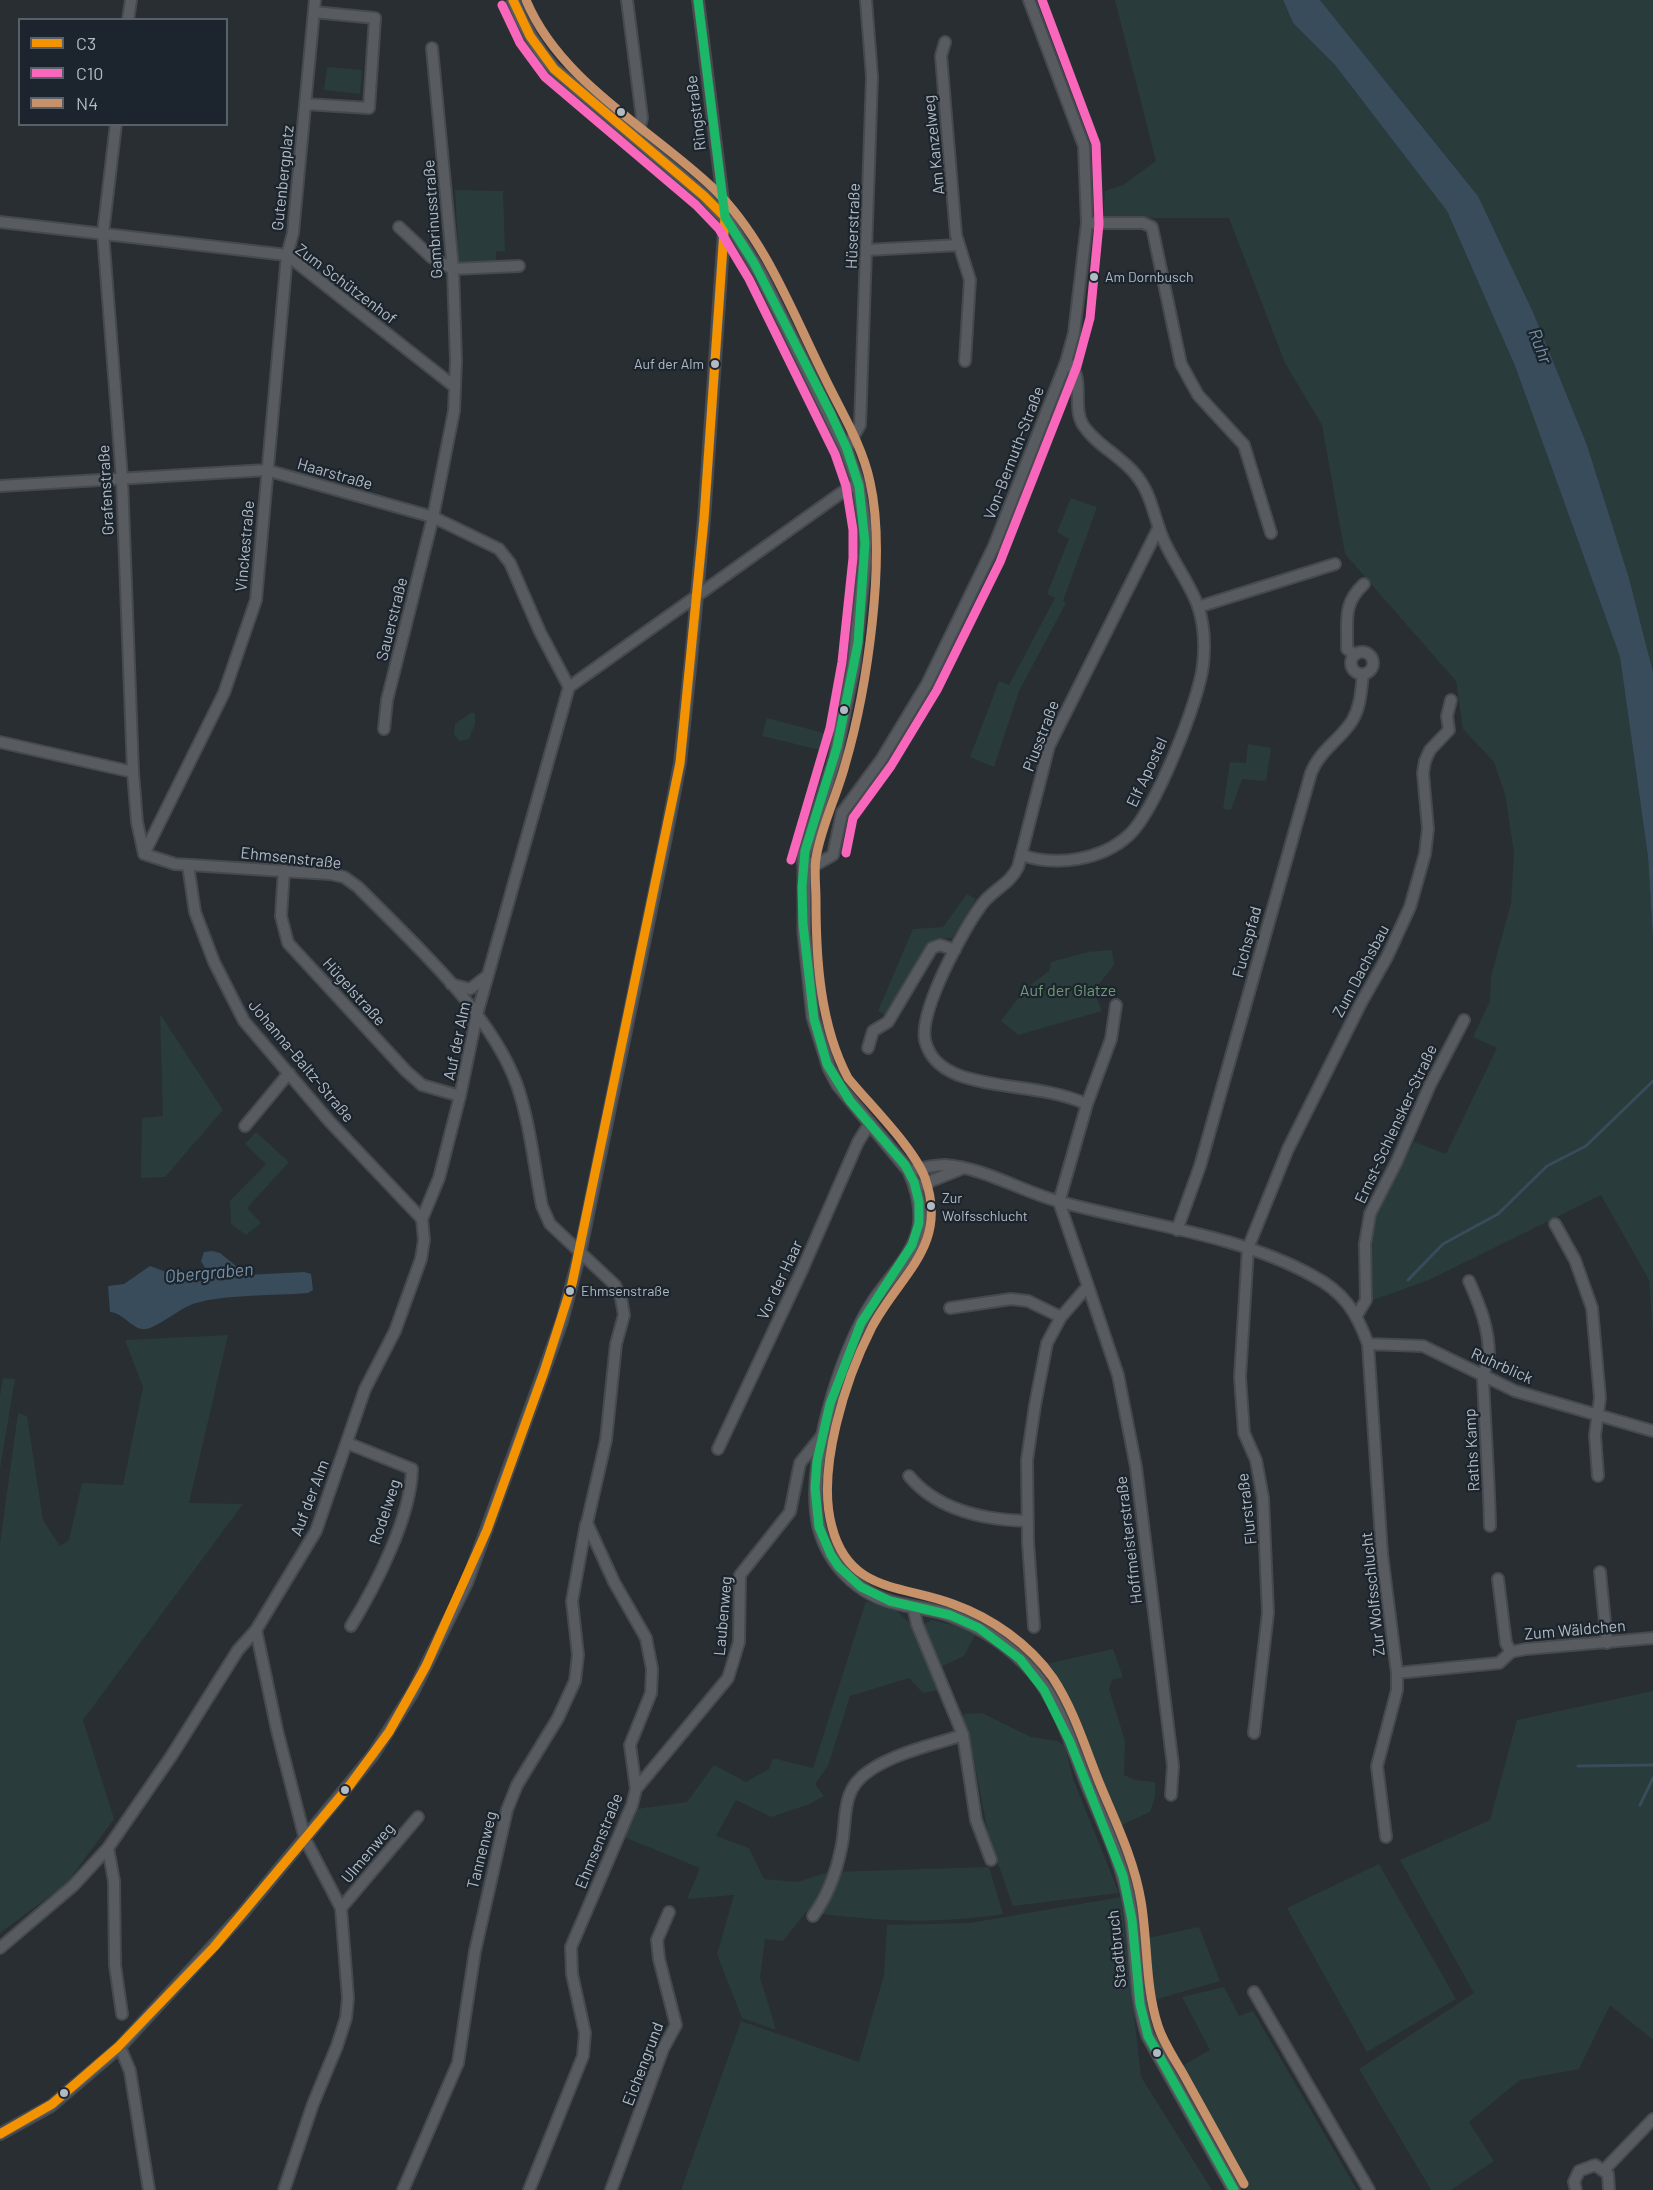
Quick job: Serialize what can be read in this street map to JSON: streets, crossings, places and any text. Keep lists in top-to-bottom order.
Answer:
{
  "streets": {
    "street": [
      "Ringstraße",
      "Am Kanzelweg",
      "Gutenbergplatz",
      "Gambrinusstraße",
      "Hüserstraße",
      "Zum Schützenhof",
      "Von-Bernuth-Straße",
      "Haarstraße",
      "Grafenstraße",
      "Vinckestraße",
      "Sauerstraße",
      "Piusstraße",
      "Elf Apostel",
      "Ehmsenstraße",
      "Fuchspfad",
      "Zum Dachsbau",
      "Hügelstraße",
      "Auf der Alm",
      "Johanna-Baltz-Straße",
      "Ernst-Schlensker-Straße",
      "Vor der Haar",
      "Ruhrblick",
      "Raths Kamp",
      "Flurstraße",
      "Rodelweg",
      "Hoffmeisterstraße",
      "Zur Wolfsschlucht",
      "Laubenweg",
      "Zum Wäldchen",
      "Tannenweg",
      "Ulmenweg",
      "Stadtbruch",
      "Eichengrund"
    ]
  },
  "crossings": [
    ["Ringstraße", "Ehmsenstraße"],
    ["Ringstraße", "Stadtbruch"],
    ["Gutenbergplatz", "Zum Schützenhof"],
    ["Gutenbergplatz", "Vinckestraße"],
    ["Gambrinusstraße", "Zum Schützenhof"],
    ["Hüserstraße", "Stadtbruch"],
    ["Zum Schützenhof", "Grafenstraße"],
    ["Zum Schützenhof", "Vinckestraße"],
    ["Von-Bernuth-Straße", "Elf Apostel"],
    ["Von-Bernuth-Straße", "Stadtbruch"],
    ["Haarstraße", "Grafenstraße"],
    ["Haarstraße", "Vinckestraße"],
    ["Haarstraße", "Sauerstraße"],
    ["Haarstraße", "Auf der Alm"],
    ["Grafenstraße", "Vinckestraße"],
    ["Grafenstraße", "Ehmsenstraße"],
    ["Vinckestraße", "Ehmsenstraße"],
    ["Piusstraße", "Elf Apostel"],
    ["Ehmsenstraße", "Hügelstraße"],
    ["Ehmsenstraße", "Auf der Alm"],
    ["Ehmsenstraße", "Johanna-Baltz-Straße"],
    ["Ehmsenstraße", "Laubenweg"],
    ["Ehmsenstraße", "Tannenweg"],
    ["Zum Dachsbau", "Flurstraße"],
    ["Hügelstraße", "Auf der Alm"],
    ["Auf der Alm", "Johanna-Baltz-Straße"],
    ["Auf der Alm", "Rodelweg"],
    ["Vor der Haar", "Stadtbruch"],
    ["Ruhrblick", "Raths Kamp"],
    ["Ruhrblick", "Zur Wolfsschlucht"],
    ["Zur Wolfsschlucht", "Zum Wäldchen"],
    ["Laubenweg", "Stadtbruch"]
  ],
  "water": ["Ruhr", "Obergraben"],
  "parks": ["Auf der Glatze"],
  "places": [
    "Am Dornbusch",
    "Auf der Alm",
    "Zur Wolfsschlucht",
    "Ehmsenstraße"
  ],
  "lines": ["transit line C3", "transit line C10", "transit line N4"],
  "legend": ["C3", "C10", "N4"]
}
